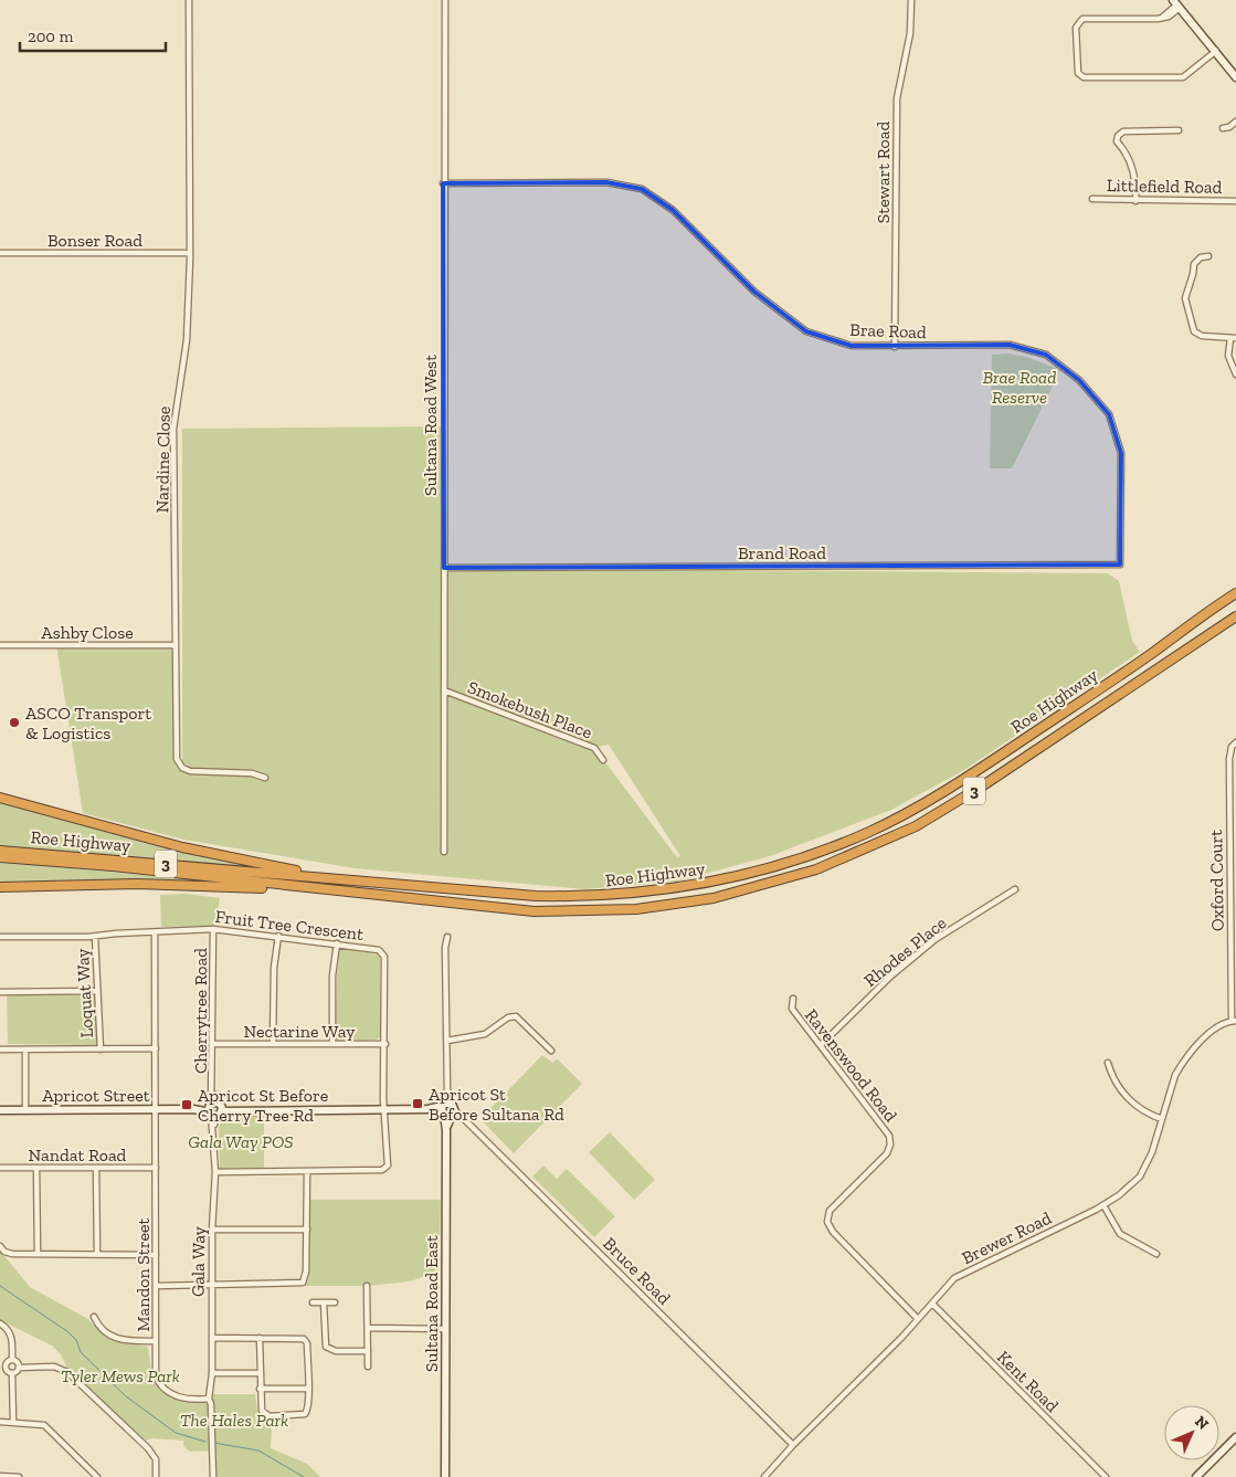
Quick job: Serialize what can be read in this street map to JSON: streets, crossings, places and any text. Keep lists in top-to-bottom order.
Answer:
{
  "streets": {
    "highway": ["Roe Highway", "3"],
    "street": [
      "Stewart Road",
      "Littlefield Road",
      "Bonser Road",
      "Brae Road",
      "Sultana Road West",
      "Nardine Close",
      "Brand Road",
      "Ashby Close",
      "Smokebush Place",
      "Oxford Court",
      "Fruit Tree Crescent",
      "Rhodes Place",
      "Loquat Way",
      "Cherrytree Road",
      "Nectarine Way",
      "Ravenswood Road",
      "Apricot Street",
      "Nandat Road",
      "Brewer Road",
      "Gala Way",
      "Bruce Road",
      "Mandon Street",
      "Sultana Road East",
      "Kent Road"
    ]
  },
  "crossings": [
    ["Stewart Road", "Brae Road"],
    ["Bonser Road", "Nardine Close"],
    ["Brae Road", "Sultana Road West"],
    ["Brae Road", "Brand Road"],
    ["Sultana Road West", "Brand Road"],
    ["Sultana Road West", "Smokebush Place"],
    ["Nardine Close", "Ashby Close"],
    ["Oxford Court", "Brewer Road"],
    ["Fruit Tree Crescent", "Loquat Way"],
    ["Fruit Tree Crescent", "Cherrytree Road"],
    ["Fruit Tree Crescent", "Nectarine Way"],
    ["Fruit Tree Crescent", "Apricot Street"],
    ["Fruit Tree Crescent", "Mandon Street"],
    ["Rhodes Place", "Ravenswood Road"],
    ["Cherrytree Road", "Nectarine Way"],
    ["Cherrytree Road", "Apricot Street"],
    ["Cherrytree Road", "Gala Way"],
    ["Ravenswood Road", "Brewer Road"],
    ["Apricot Street", "Gala Way"],
    ["Apricot Street", "Bruce Road"],
    ["Apricot Street", "Mandon Street"],
    ["Apricot Street", "Sultana Road East"],
    ["Nandat Road", "Mandon Street"],
    ["Brewer Road", "Bruce Road"],
    ["Brewer Road", "Kent Road"],
    ["Gala Way", "Mandon Street"],
    ["Bruce Road", "Sultana Road East"]
  ],
  "parks": [
    "Brae Road Reserve",
    "Gala Way POS",
    "Tyler Mews Park",
    "The Hales Park"
  ],
  "places": {
    "other": ["ASCO Transport & Logistics"],
    "transit": ["Apricot St Before Sultana Rd", "Apricot St Before Cherry Tree Rd"]
  },
  "scale_bar": "200 m",
  "north": "top right"
}
